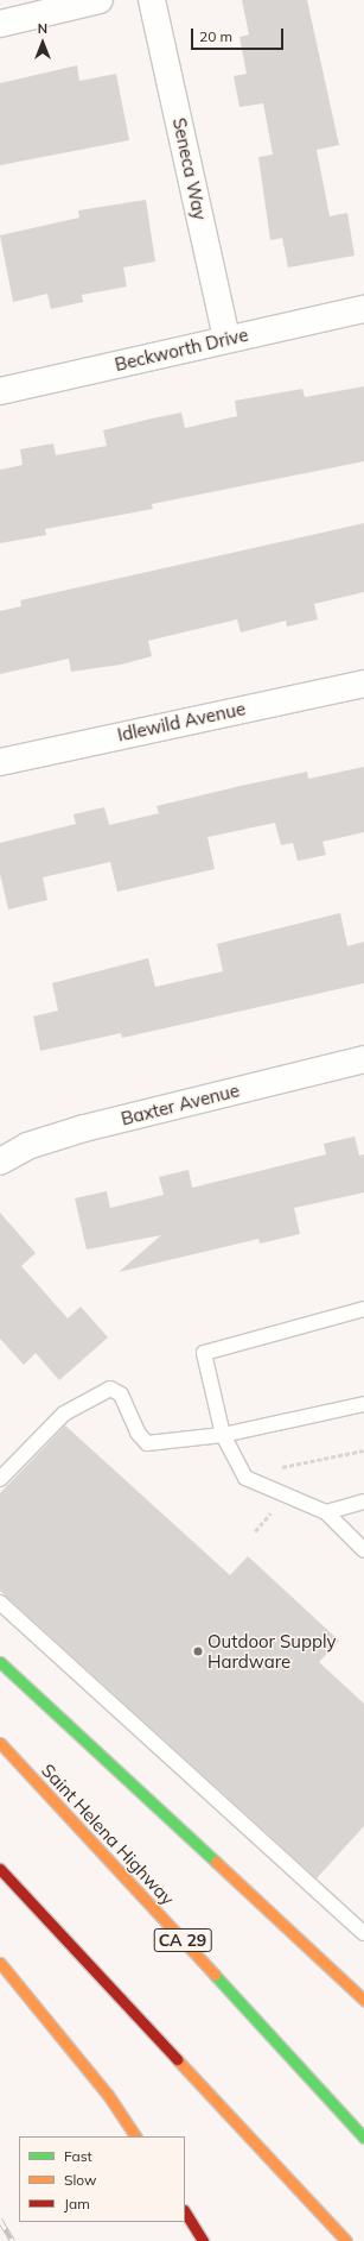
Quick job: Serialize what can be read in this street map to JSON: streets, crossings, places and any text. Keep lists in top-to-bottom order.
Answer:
{
  "streets": {
    "highway": ["Saint Helena Highway", "CA 29"],
    "street": [
      "Seneca Way",
      "Beckworth Drive",
      "Idlewild Avenue",
      "Baxter Avenue"
    ]
  },
  "crossings": [
    ["Seneca Way", "Beckworth Drive"]
  ],
  "places": ["Outdoor Supply Hardware"],
  "legend": ["Fast", "Slow", "Jam"],
  "scale_bar": "20 m",
  "north": "top"
}
